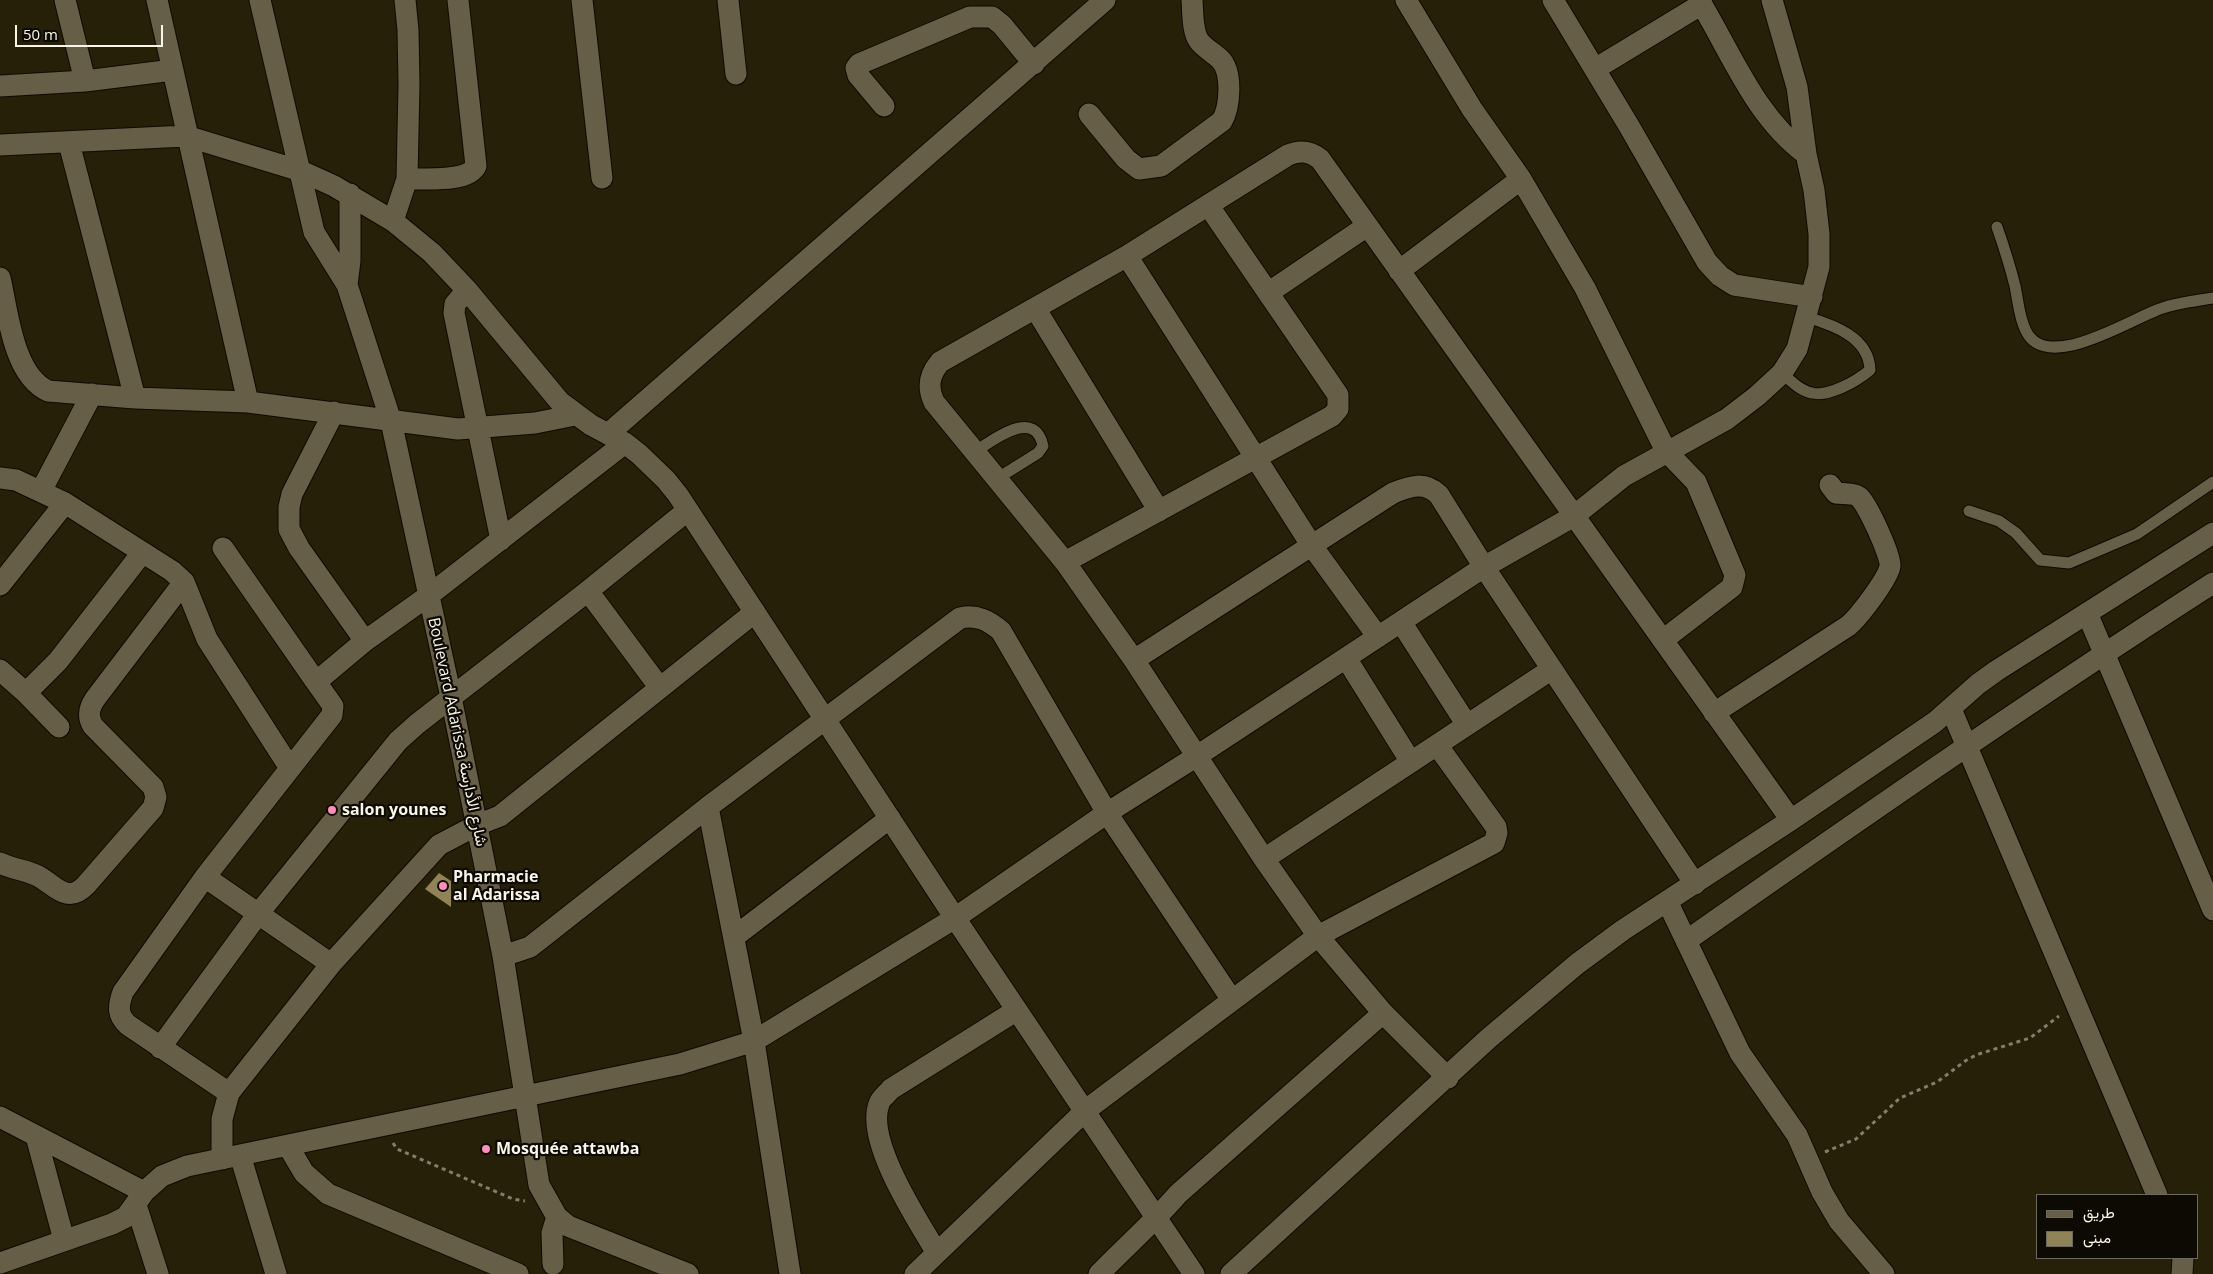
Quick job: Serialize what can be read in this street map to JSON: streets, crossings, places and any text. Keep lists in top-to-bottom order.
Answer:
{
  "streets": {
    "street": ["Boulevard Adarissa شارع الأدارسة"]
  },
  "places": ["salon younes", "Pharmacie al Adarissa", "Mosquée attawba"],
  "legend": ["طريق", "مبنى"],
  "scale_bar": "50 m"
}
